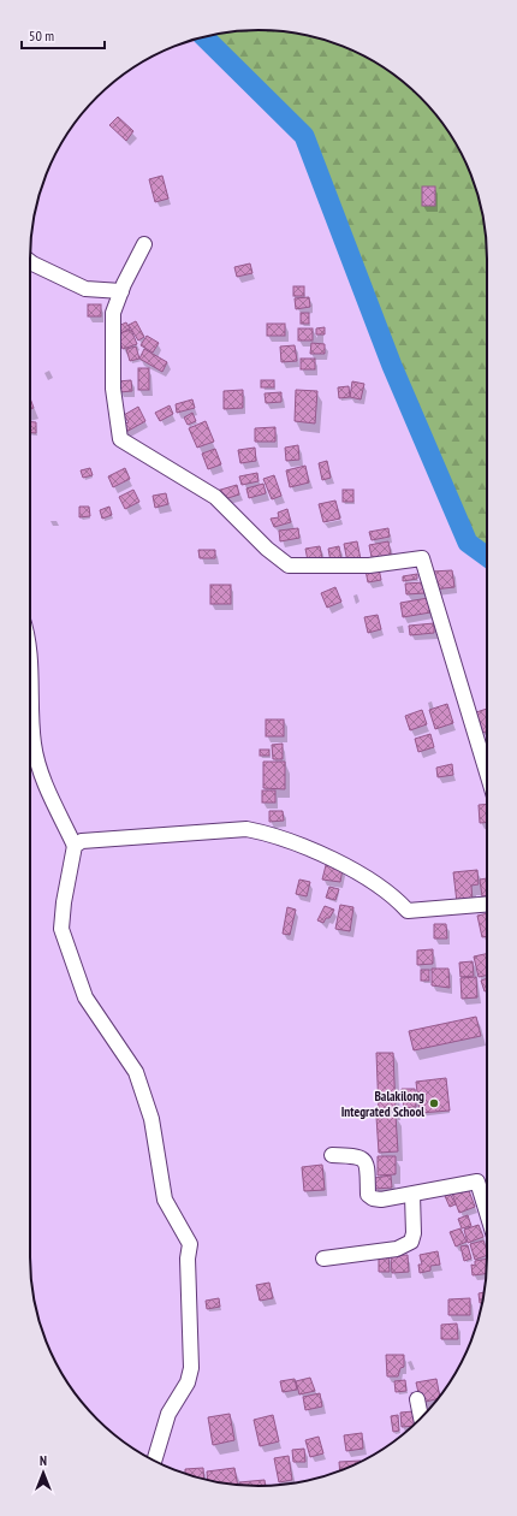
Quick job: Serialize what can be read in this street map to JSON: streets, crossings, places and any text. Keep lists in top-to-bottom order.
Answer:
{
  "places": ["Balakilong Integrated School"],
  "scale_bar": "50 m",
  "north": "top"
}
